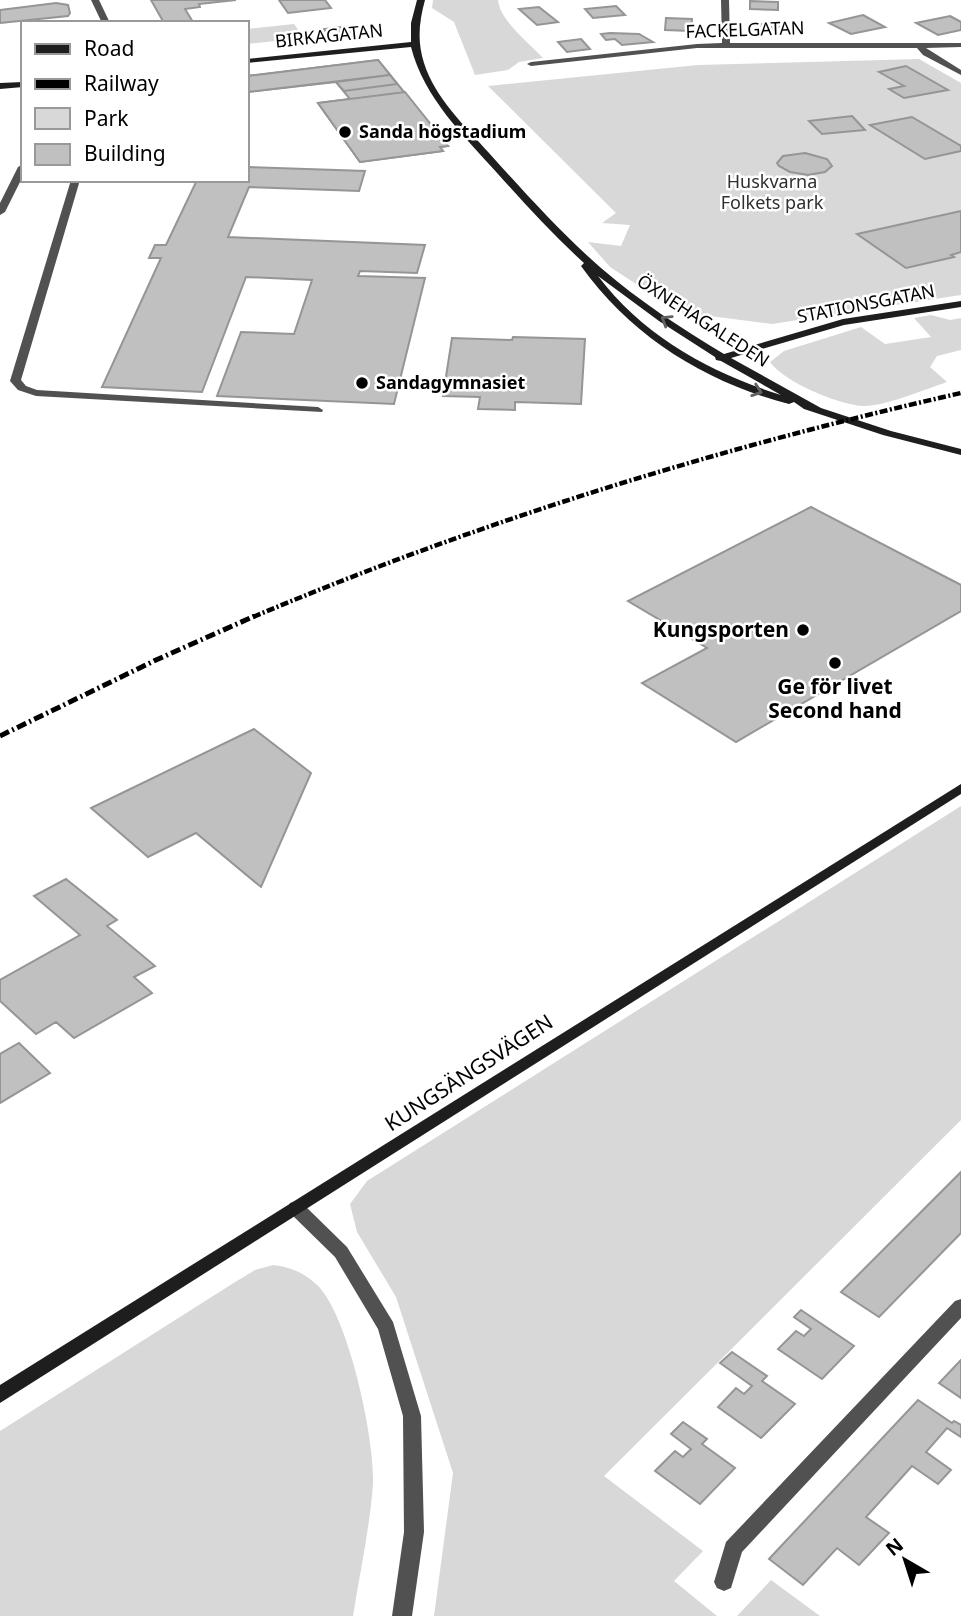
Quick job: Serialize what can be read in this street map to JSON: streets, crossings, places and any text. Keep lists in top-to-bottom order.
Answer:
{
  "streets": {
    "street": [
      "FACKELGATAN",
      "BIRKAGATAN",
      "STATIONSGATAN",
      "ÖXNEHAGALEDEN",
      "KUNGSÄNGSVÄGEN"
    ]
  },
  "crossings": [
    ["BIRKAGATAN", "ÖXNEHAGALEDEN"],
    ["STATIONSGATAN", "ÖXNEHAGALEDEN"]
  ],
  "parks": ["Huskvarna Folkets park"],
  "places": [
    "Sanda högstadium",
    "Sandagymnasiet",
    "Kungsporten",
    "Ge för livet Second hand"
  ],
  "legend": [
    "Road",
    "Railway",
    "Park",
    "Building"
  ],
  "north": "top left"
}
